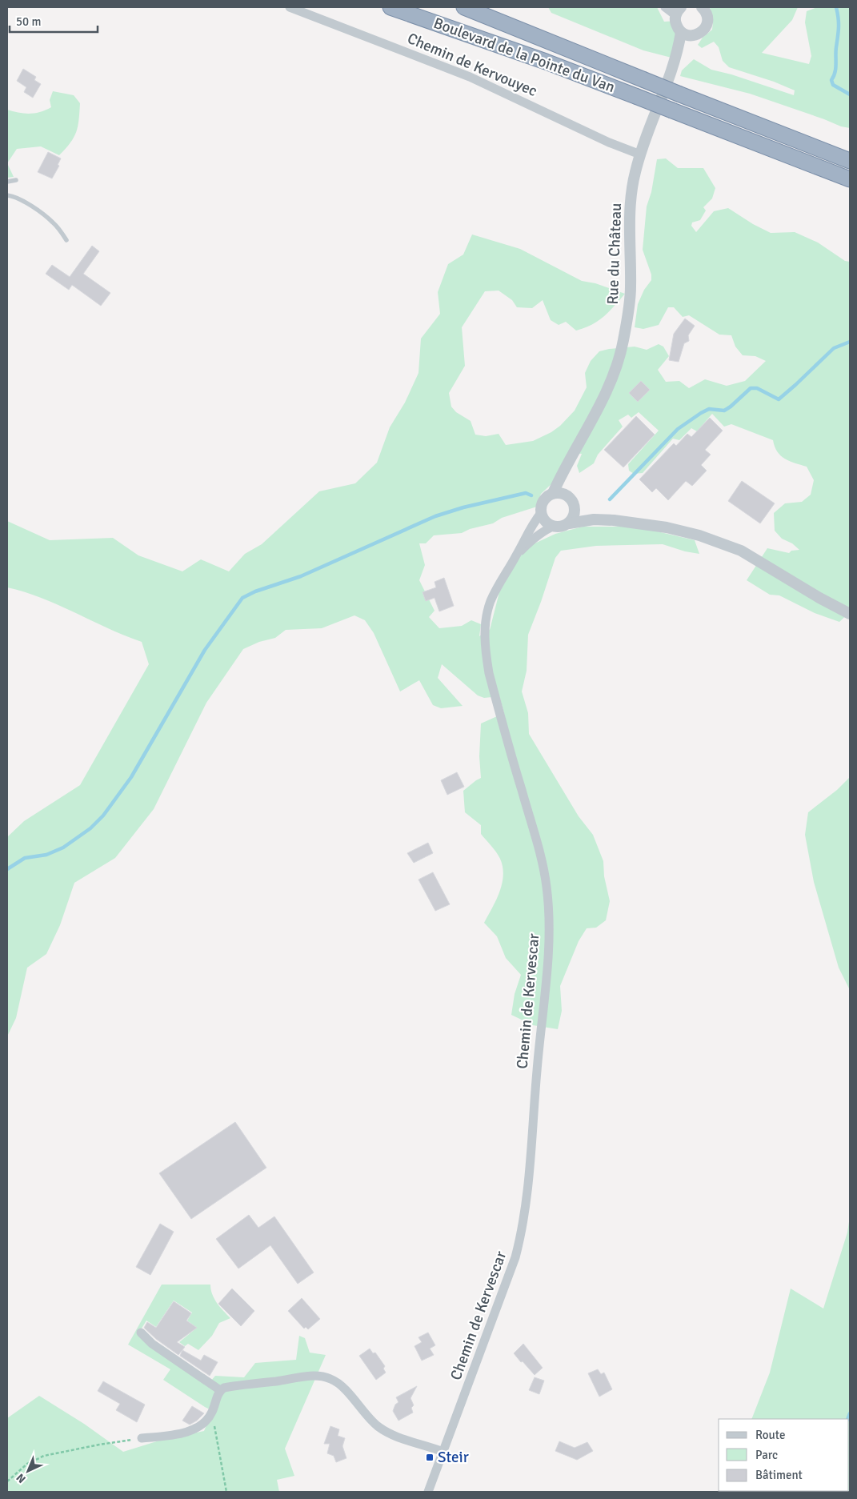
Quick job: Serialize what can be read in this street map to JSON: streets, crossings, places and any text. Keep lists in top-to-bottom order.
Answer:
{
  "streets": {
    "highway": ["Boulevard de la Pointe du Van"],
    "street": ["Chemin de Kervouyec", "Rue du Château", "Chemin de Kervescar"]
  },
  "crossings": [
    ["Chemin de Kervouyec", "Rue du Château"],
    ["Rue du Château", "Chemin de Kervescar"]
  ],
  "places": {
    "transit": ["Steir"]
  },
  "legend": ["Route", "Parc", "Bâtiment"],
  "scale_bar": "50 m",
  "north": "bottom left"
}
